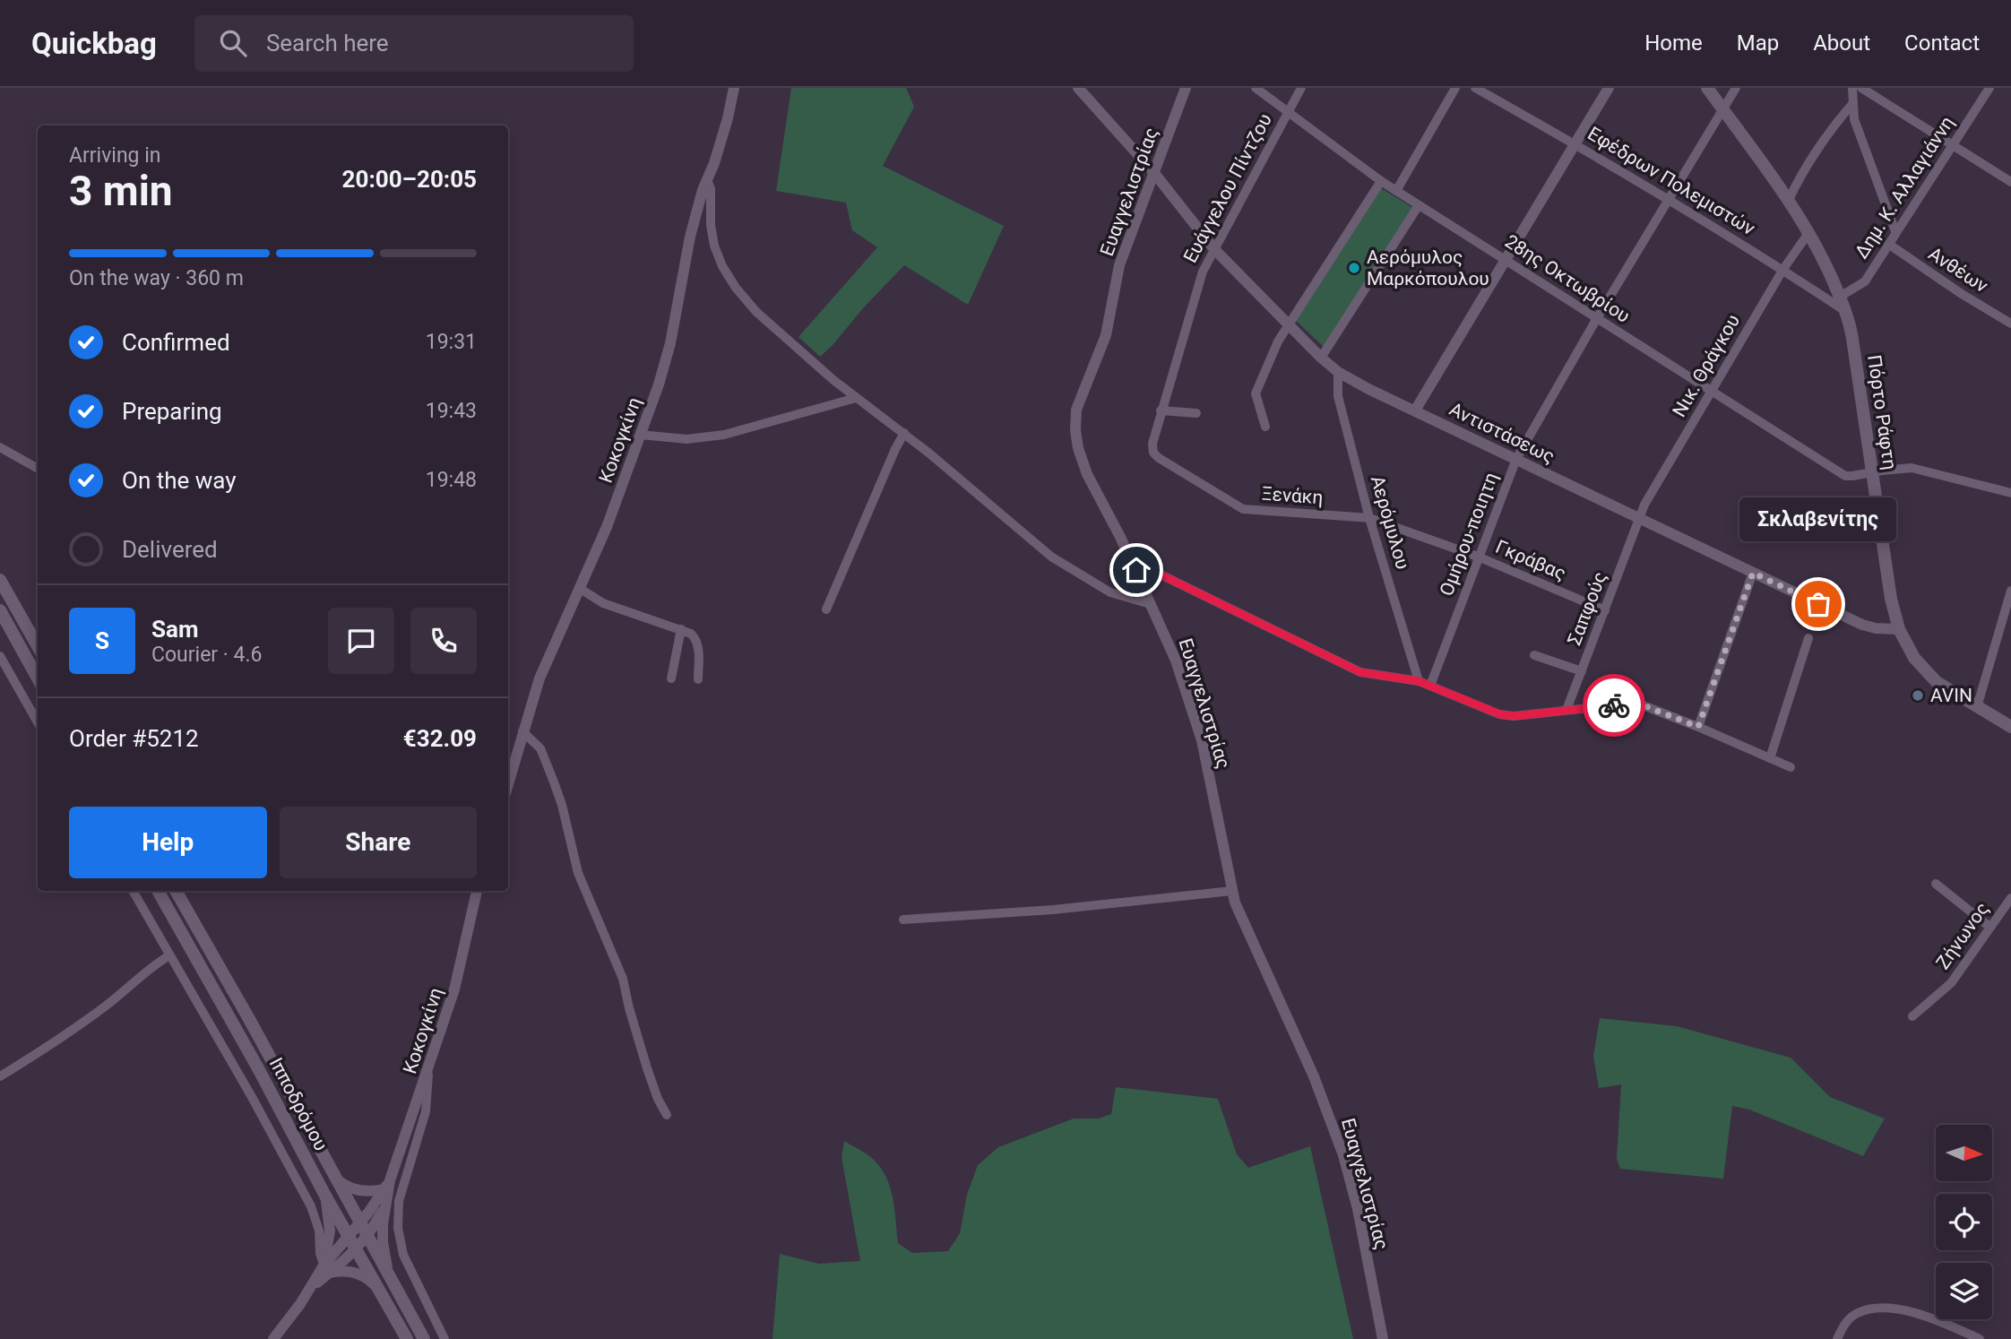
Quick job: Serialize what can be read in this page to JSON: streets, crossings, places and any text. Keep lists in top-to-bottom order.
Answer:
{
  "streets": {
    "main road": ["Πόρτο Ράφτη", "Ιπποδρόμου"],
    "street": [
      "Εφέδρων Πολεμιστών",
      "Δημ. Κ. Αλλαγιάννη",
      "Ευάγγελου Πίντζου",
      "Ευαγγελιστρίας",
      "Ανθέων",
      "28ης Οκτωβρίου",
      "Νικ. Θράγκου",
      "Αντιστάσεως",
      "Κοκογκίνη",
      "Ξενάκη",
      "Αερόμυλου",
      "Ομήρου-ποιητη",
      "Γκράβας",
      "Σαπφούς",
      "Ζήνωνος"
    ]
  },
  "crossings": [
    ["Εφέδρων Πολεμιστών", "Νικ. Θράγκου"],
    ["Εφέδρων Πολεμιστών", "Πόρτο Ράφτη"],
    ["Εφέδρων Πολεμιστών", "Ομήρου-ποιητη"],
    ["Δημ. Κ. Αλλαγιάννη", "Ανθέων"],
    ["Δημ. Κ. Αλλαγιάννη", "Πόρτο Ράφτη"],
    ["Ευάγγελου Πίντζου", "28ης Οκτωβρίου"],
    ["Ευάγγελου Πίντζου", "Αντιστάσεως"],
    ["Ευάγγελου Πίντζου", "Ξενάκη"],
    ["Ευαγγελιστρίας", "Αντιστάσεως"],
    ["28ης Οκτωβρίου", "Νικ. Θράγκου"],
    ["28ης Οκτωβρίου", "Πόρτο Ράφτη"],
    ["28ης Οκτωβρίου", "Ομήρου-ποιητη"],
    ["Νικ. Θράγκου", "Πόρτο Ράφτη"],
    ["Νικ. Θράγκου", "Αντιστάσεως"],
    ["Νικ. Θράγκου", "Σαπφούς"],
    ["Πόρτο Ράφτη", "Αντιστάσεως"],
    ["Πόρτο Ράφτη", "Ομήρου-ποιητη"],
    ["Αντιστάσεως", "Αερόμυλου"],
    ["Αντιστάσεως", "Ομήρου-ποιητη"],
    ["Αντιστάσεως", "Σαπφούς"],
    ["Ξενάκη", "Αερόμυλου"],
    ["Ξενάκη", "Ομήρου-ποιητη"],
    ["Ξενάκη", "Γκράβας"],
    ["Ομήρου-ποιητη", "Γκράβας"],
    ["Γκράβας", "Σαπφούς"]
  ],
  "places": ["Αερόμυλος Μαρκόπουλου", "Σκλαβενίτης", "AVIN"],
  "north": "right",
  "page": {
    "header": "Quickbag",
    "search": "Search here",
    "nav": [
      "Home",
      "Map",
      "About",
      "Contact"
    ],
    "heading": ["3 min", "Arriving in", "20:00–20:05"],
    "panel": [
      "Sam",
      "Courier · 4.6",
      "Order #5212",
      "€32.09"
    ],
    "bar": "On the way · 360 m",
    "list": [
      ["Confirmed", "19:31"],
      ["Preparing", "19:43"],
      ["On the way", "19:48"],
      "Delivered"
    ],
    "bubble": "Σκλαβενίτης",
    "round": "S",
    "buttons": ["Help", "Share"]
  }
}
